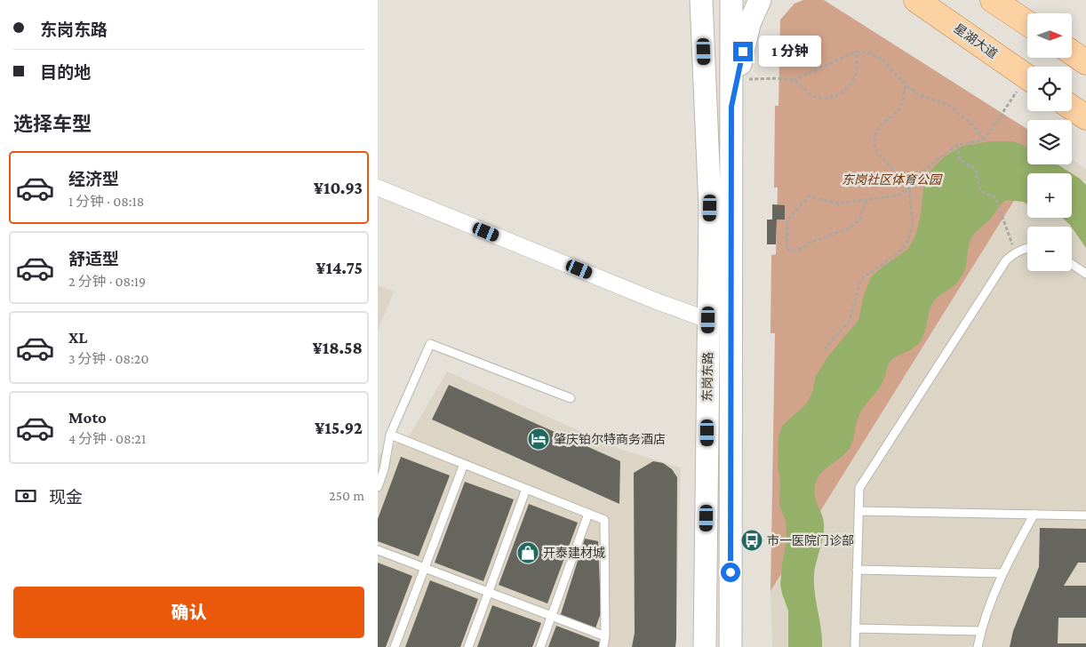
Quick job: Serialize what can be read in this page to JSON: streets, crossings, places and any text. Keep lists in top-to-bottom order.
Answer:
{
  "streets": {
    "main road": ["星湖大道", "东岗东路"]
  },
  "parks": ["东岗社区体育公园"],
  "places": {
    "hotel": ["肇庆铂尔特商务酒店"],
    "bus stop": ["市一医院门诊部"],
    "shop": ["开泰建材城"]
  },
  "north": "right",
  "page": {
    "banner": ["东岗东路", "目的地"],
    "map_buttons": ["+", "−"],
    "bubble": "1 分钟",
    "heading": "选择车型",
    "list": [
      {
        "name": "经济型",
        "note": "1 分钟 · 08:18",
        "value": "¥10.93"
      },
      {
        "name": "舒适型",
        "note": "2 分钟 · 08:19",
        "value": "¥14.75"
      },
      {
        "name": "XL",
        "note": "3 分钟 · 08:20",
        "value": "¥18.58"
      },
      {
        "name": "Moto",
        "note": "4 分钟 · 08:21",
        "value": "¥15.92"
      }
    ],
    "pay": ["现金", "250 m"],
    "buttons": "确认"
  }
}
